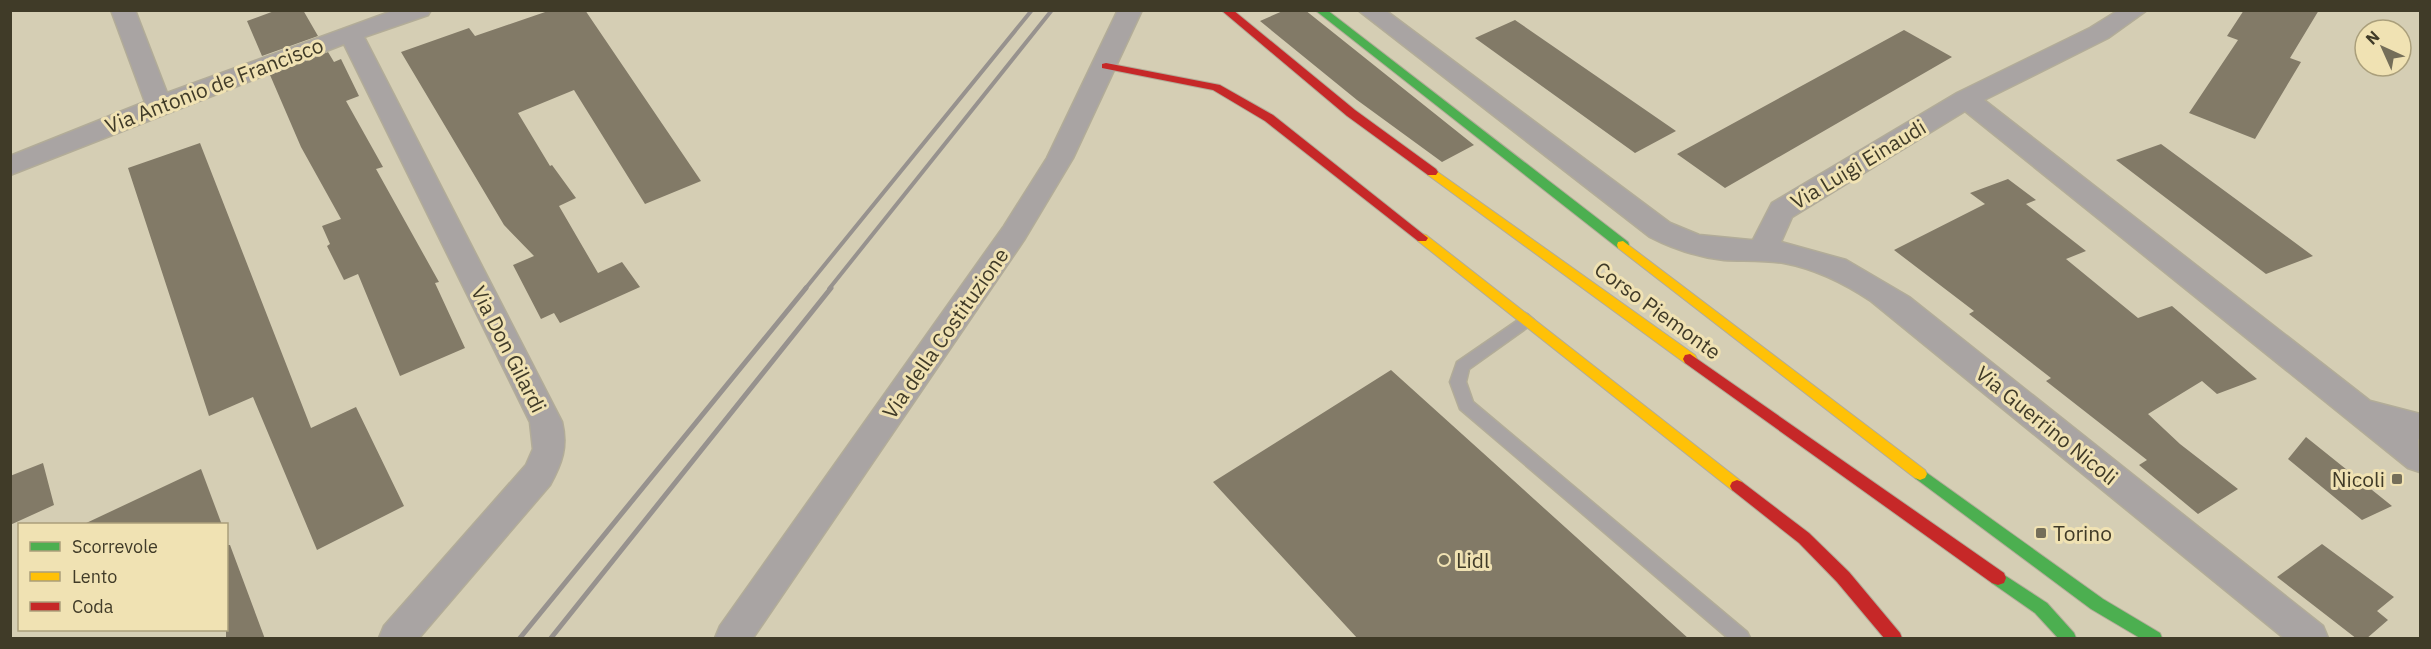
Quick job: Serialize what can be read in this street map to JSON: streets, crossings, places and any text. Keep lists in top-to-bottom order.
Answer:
{
  "streets": {
    "main road": ["Corso Piemonte"],
    "street": [
      "Via Antonio de Francisco",
      "Via Luigi Einaudi",
      "Via della Costituzione",
      "Via Don Gilardi",
      "Via Guerrino Nicoli"
    ]
  },
  "crossings": [
    ["Via Antonio de Francisco", "Via Don Gilardi"],
    ["Via Luigi Einaudi", "Via Guerrino Nicoli"]
  ],
  "places": {
    "transit": ["Nicoli", "Torino"],
    "other": ["Lidl"]
  },
  "legend": ["Scorrevole", "Lento", "Coda"],
  "north": "top left"
}
